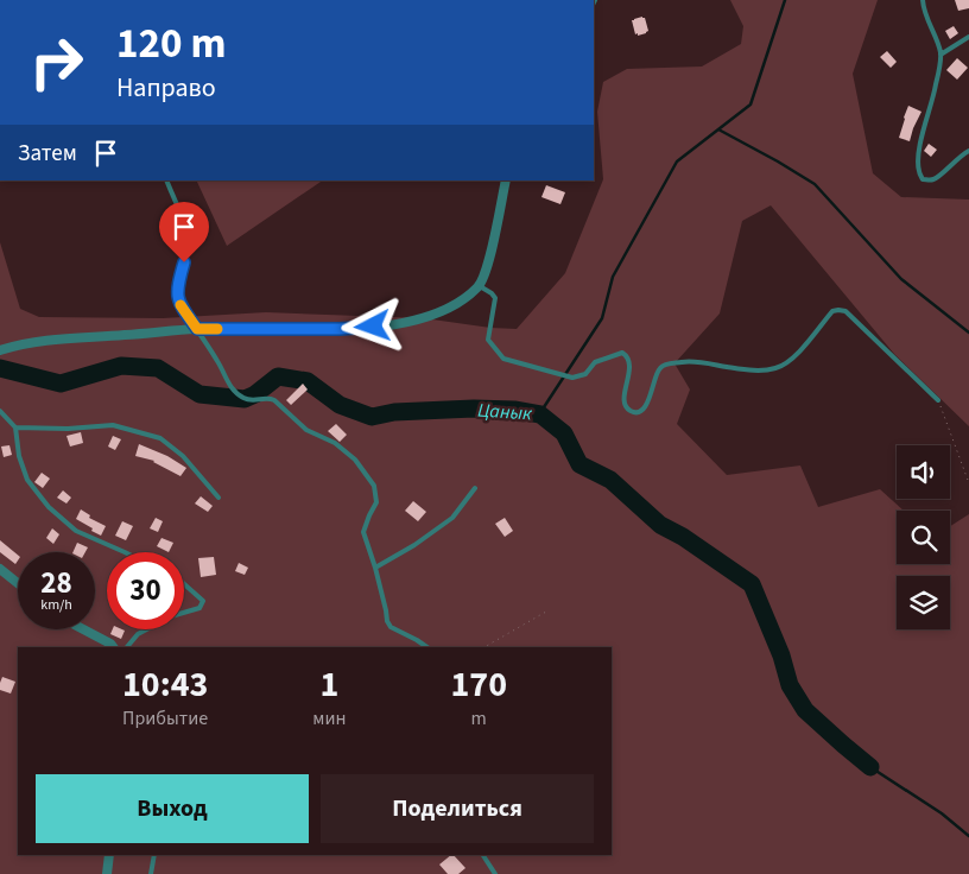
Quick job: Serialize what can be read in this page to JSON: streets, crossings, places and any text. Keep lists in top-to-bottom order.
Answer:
{
  "water": ["Цанык"],
  "page": {
    "turn": ["120 m", "Направо"],
    "then": "Затем",
    "speed": "28 km/h",
    "limit": "30",
    "eta": [
      "10:43",
      "Прибытие",
      "1",
      "мин",
      "170",
      "m"
    ],
    "buttons": ["Выход", "Поделиться"]
  }
}
